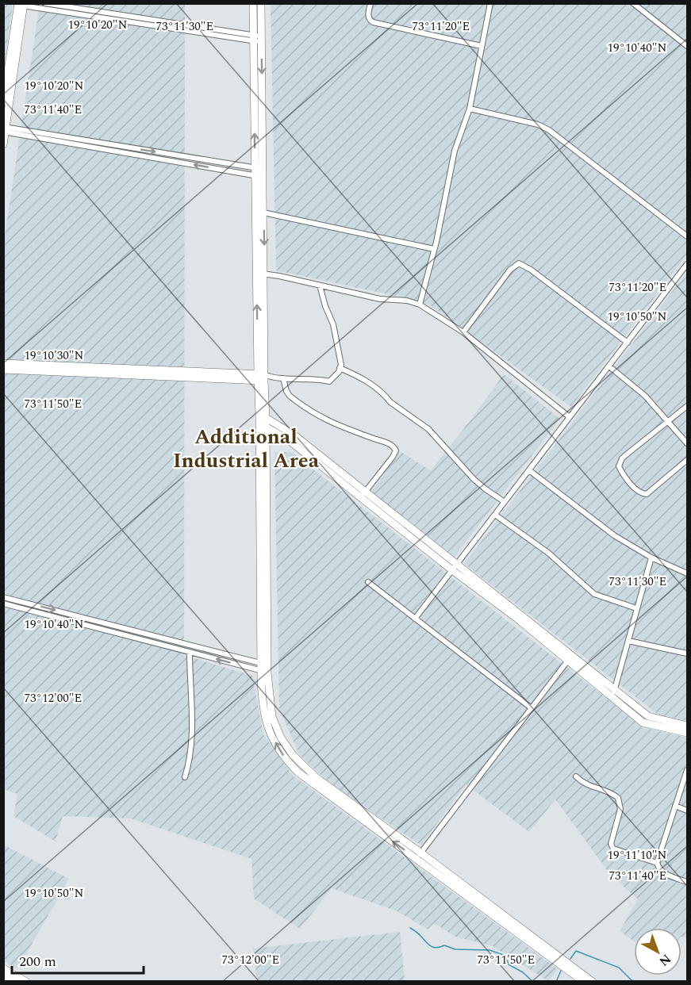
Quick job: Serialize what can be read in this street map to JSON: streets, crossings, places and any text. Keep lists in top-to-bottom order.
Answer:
{
  "districts": ["Additional Industrial Area"],
  "scale_bar": "200 m",
  "north": "bottom right",
  "coordinates": [
    "19°10'20\"N",
    "73°11'30\"E",
    "73°11'20\"E",
    "19°10'40\"N",
    "73°11'40\"E",
    "19°10'50\"N",
    "19°10'30\"N",
    "73°11'50\"E",
    "73°12'00\"E",
    "19°11'10\"N"
  ]
}
